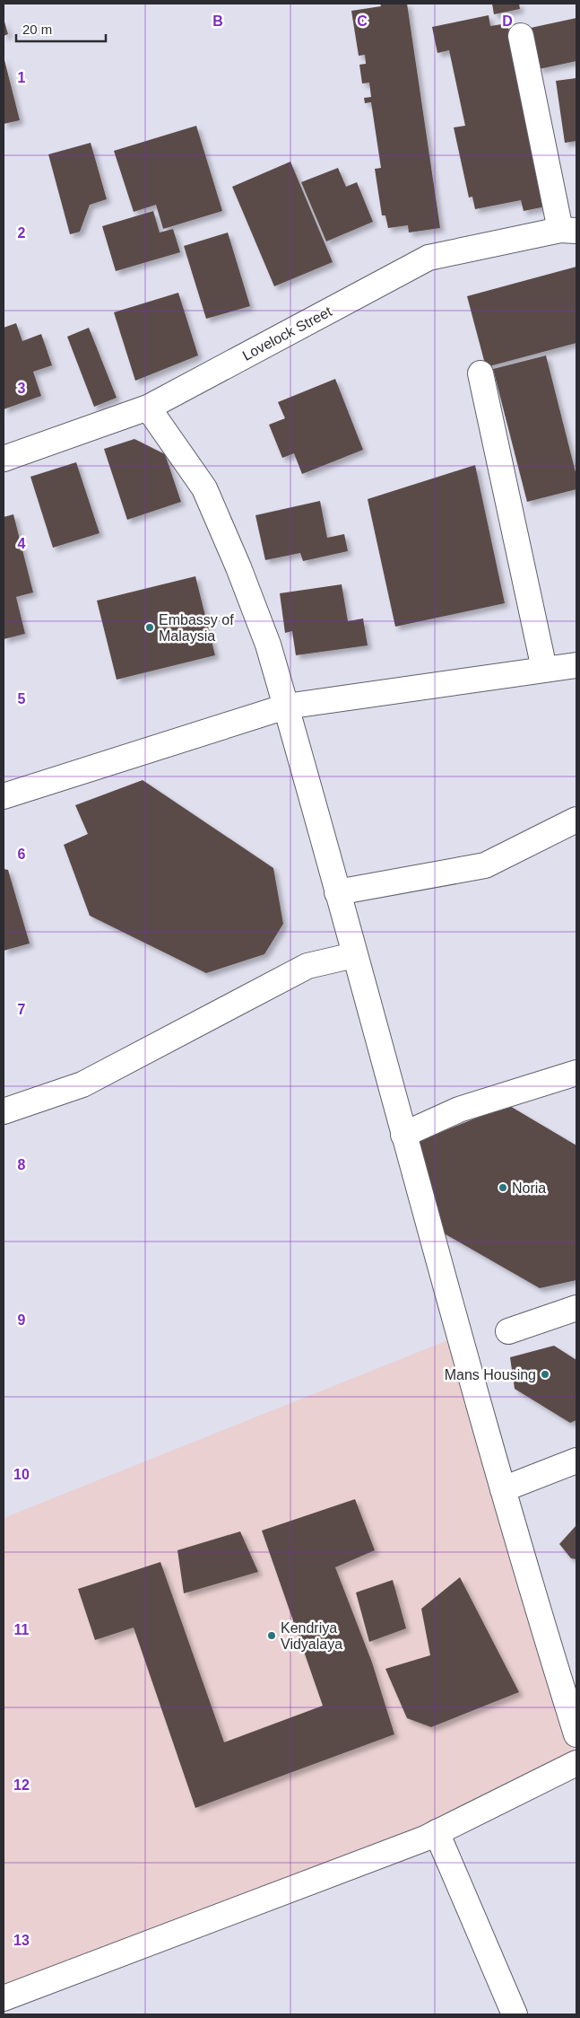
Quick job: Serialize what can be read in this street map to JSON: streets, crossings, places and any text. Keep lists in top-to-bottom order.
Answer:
{
  "streets": {
    "street": ["Lovelock Street"]
  },
  "places": [
    "Embassy of Malaysia",
    "Noria",
    "Mans Housing",
    "Kendriya Vidyalaya"
  ],
  "scale_bar": "20 m",
  "grid": {
    "columns": ["B", "C", "D"],
    "rows": [
      "1",
      "2",
      "3",
      "4",
      "5",
      "6",
      "7",
      "8",
      "9",
      "10",
      "11",
      "12",
      "13"
    ]
  }
}
